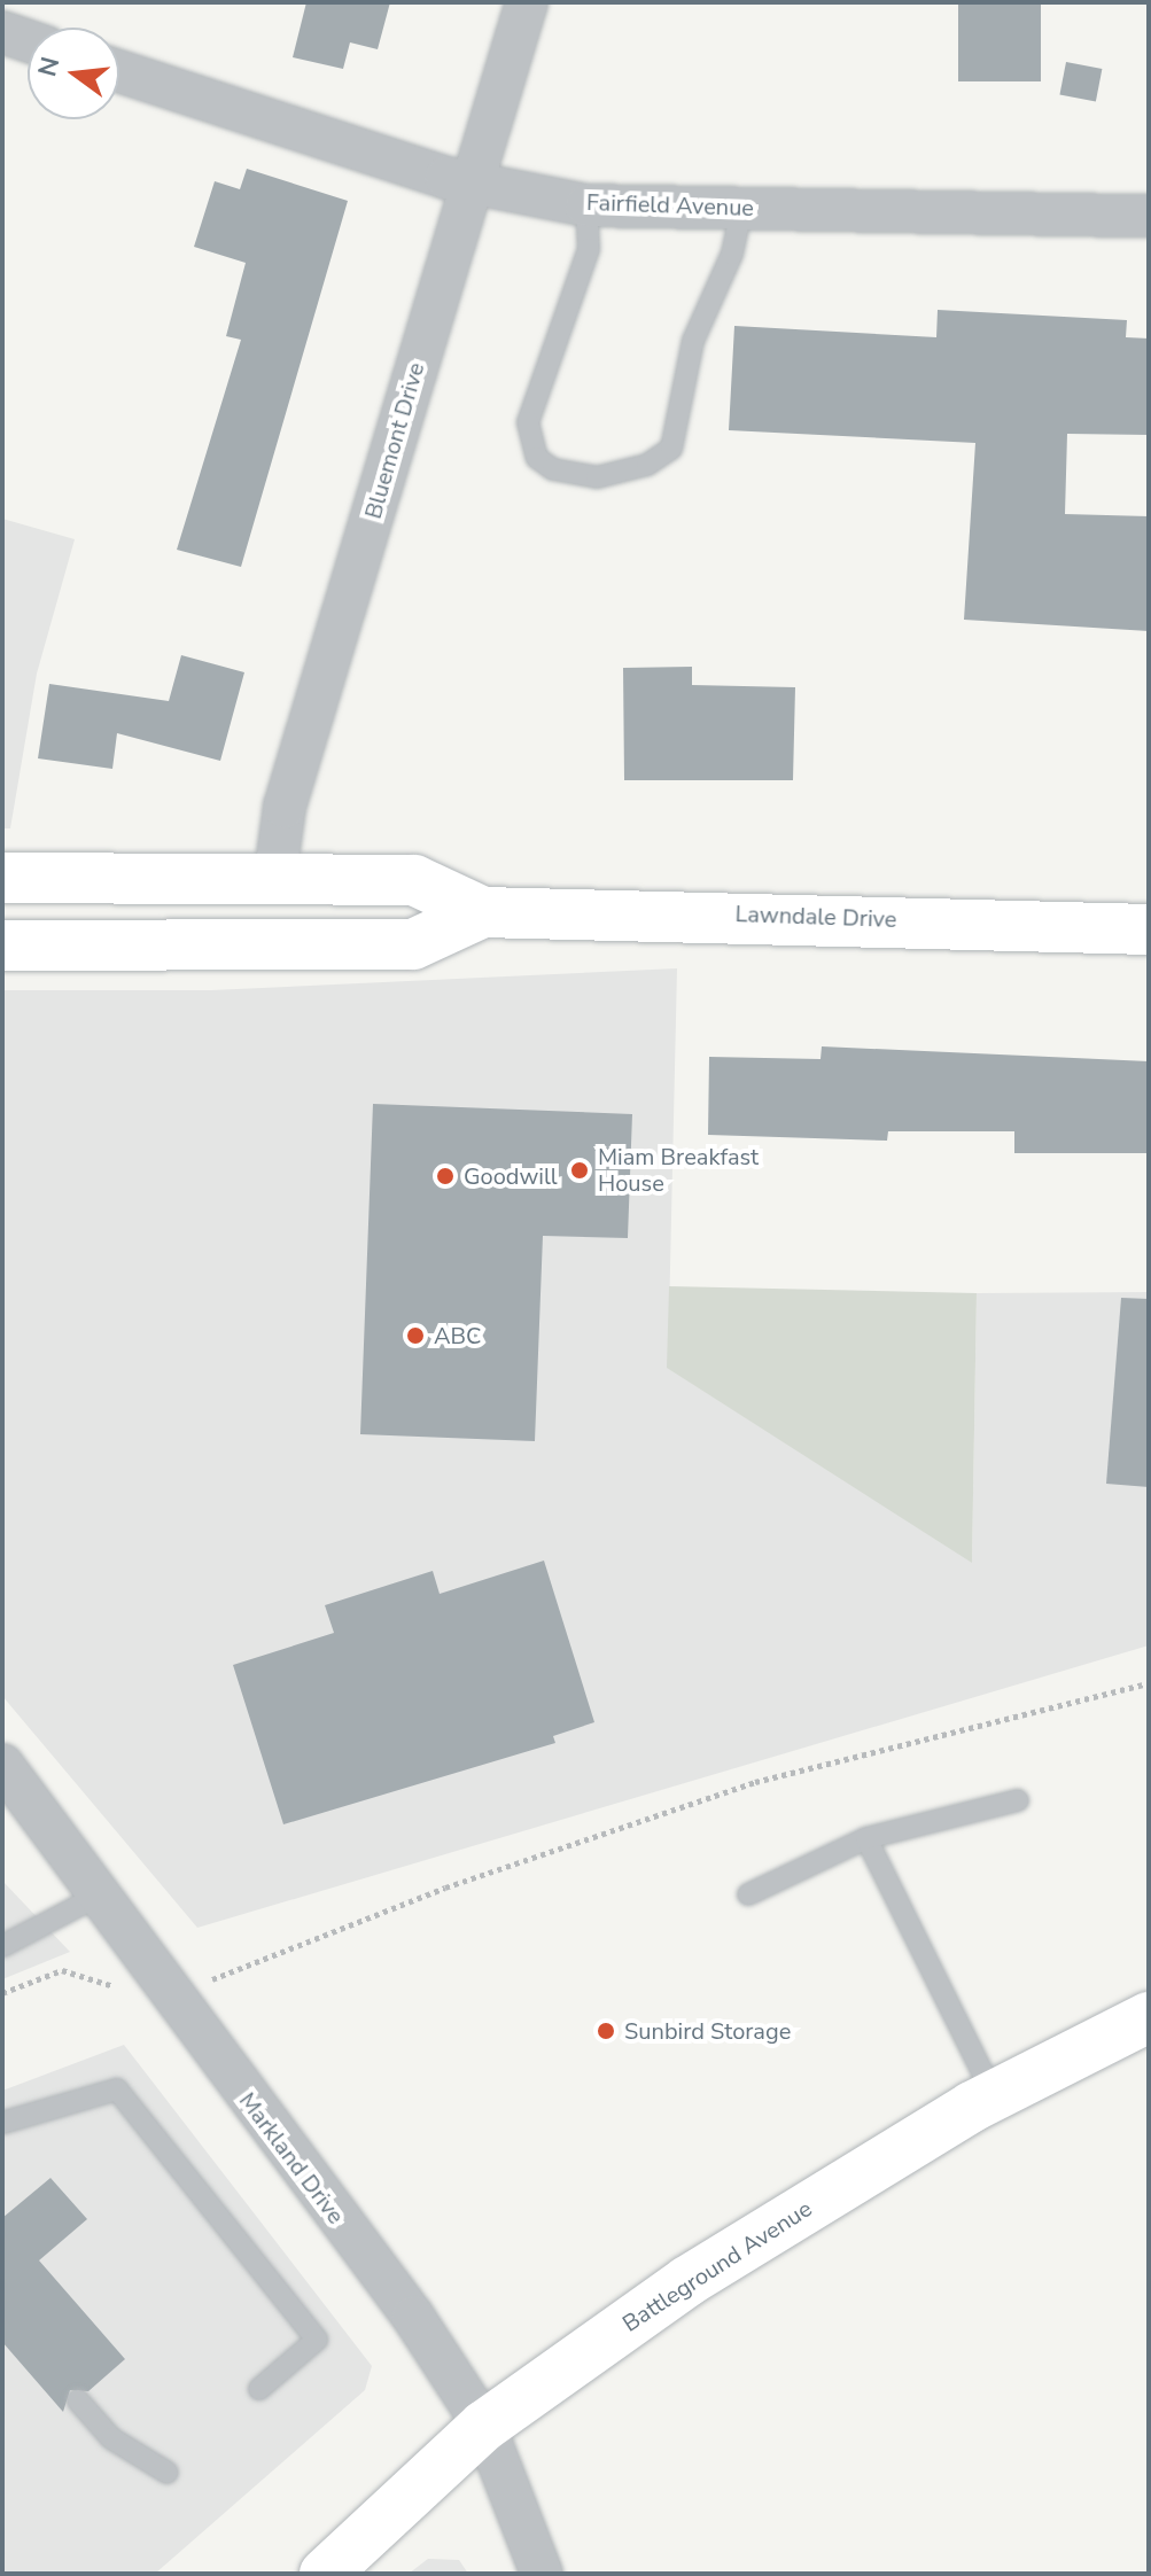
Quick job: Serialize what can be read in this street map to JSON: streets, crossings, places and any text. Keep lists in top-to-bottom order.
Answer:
{
  "streets": {
    "main road": ["Lawndale Drive", "Battleground Avenue"],
    "street": ["Fairfield Avenue", "Bluemont Drive", "Markland Drive"]
  },
  "crossings": [
    ["Fairfield Avenue", "Bluemont Drive"],
    ["Bluemont Drive", "Lawndale Drive"],
    ["Markland Drive", "Battleground Avenue"]
  ],
  "places": [
    "Miam Breakfast House",
    "Goodwill",
    "ABC",
    "Sunbird Storage"
  ],
  "north": "left"
}
